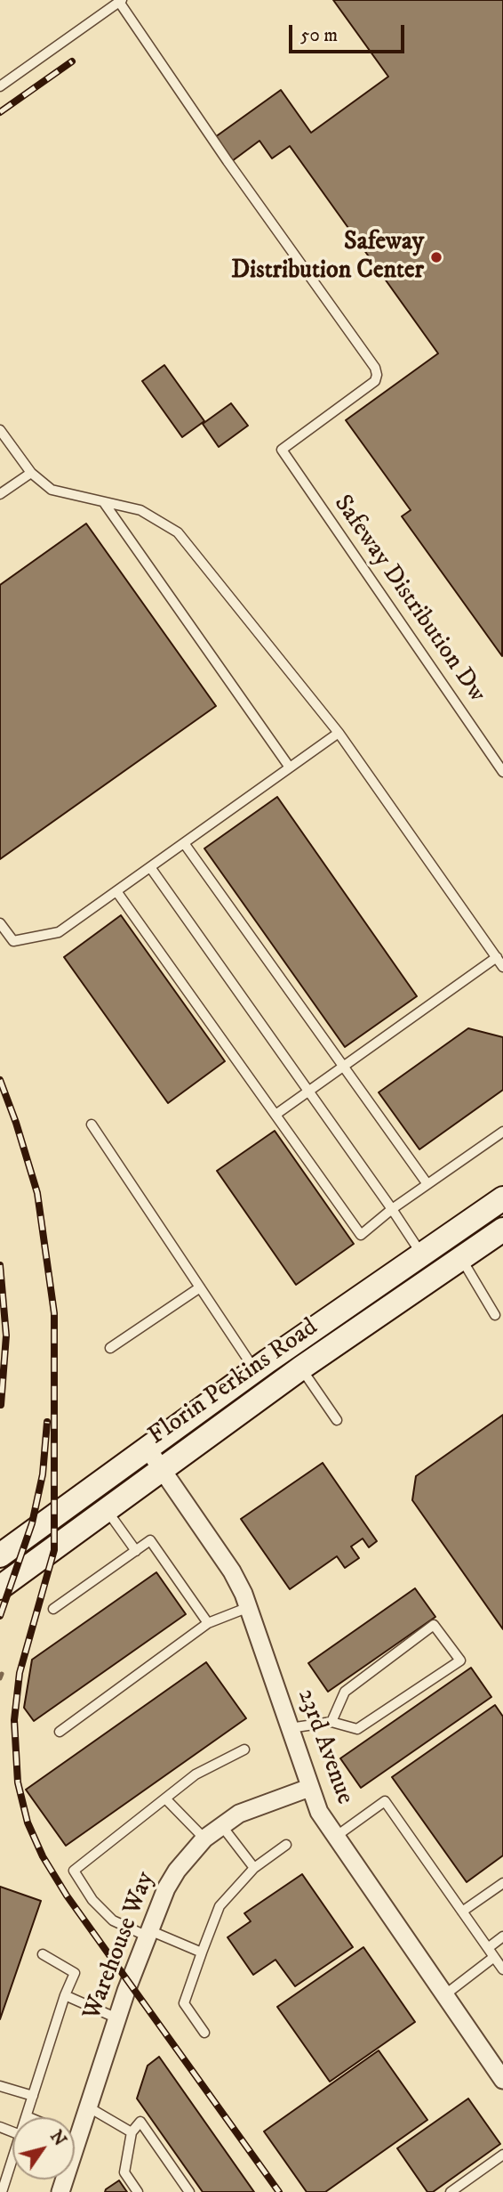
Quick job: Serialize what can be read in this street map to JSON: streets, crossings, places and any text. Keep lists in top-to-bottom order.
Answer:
{
  "streets": {
    "main road": ["Florin Perkins Road"],
    "street": ["23rd Avenue", "Warehouse Way"],
    "lane": ["Safeway Distribution Dw"]
  },
  "crossings": [
    ["Florin Perkins Road", "23rd Avenue"],
    ["23rd Avenue", "Warehouse Way"]
  ],
  "places": ["Safeway Distribution Center"],
  "scale_bar": "50 m",
  "north": "top right"
}
